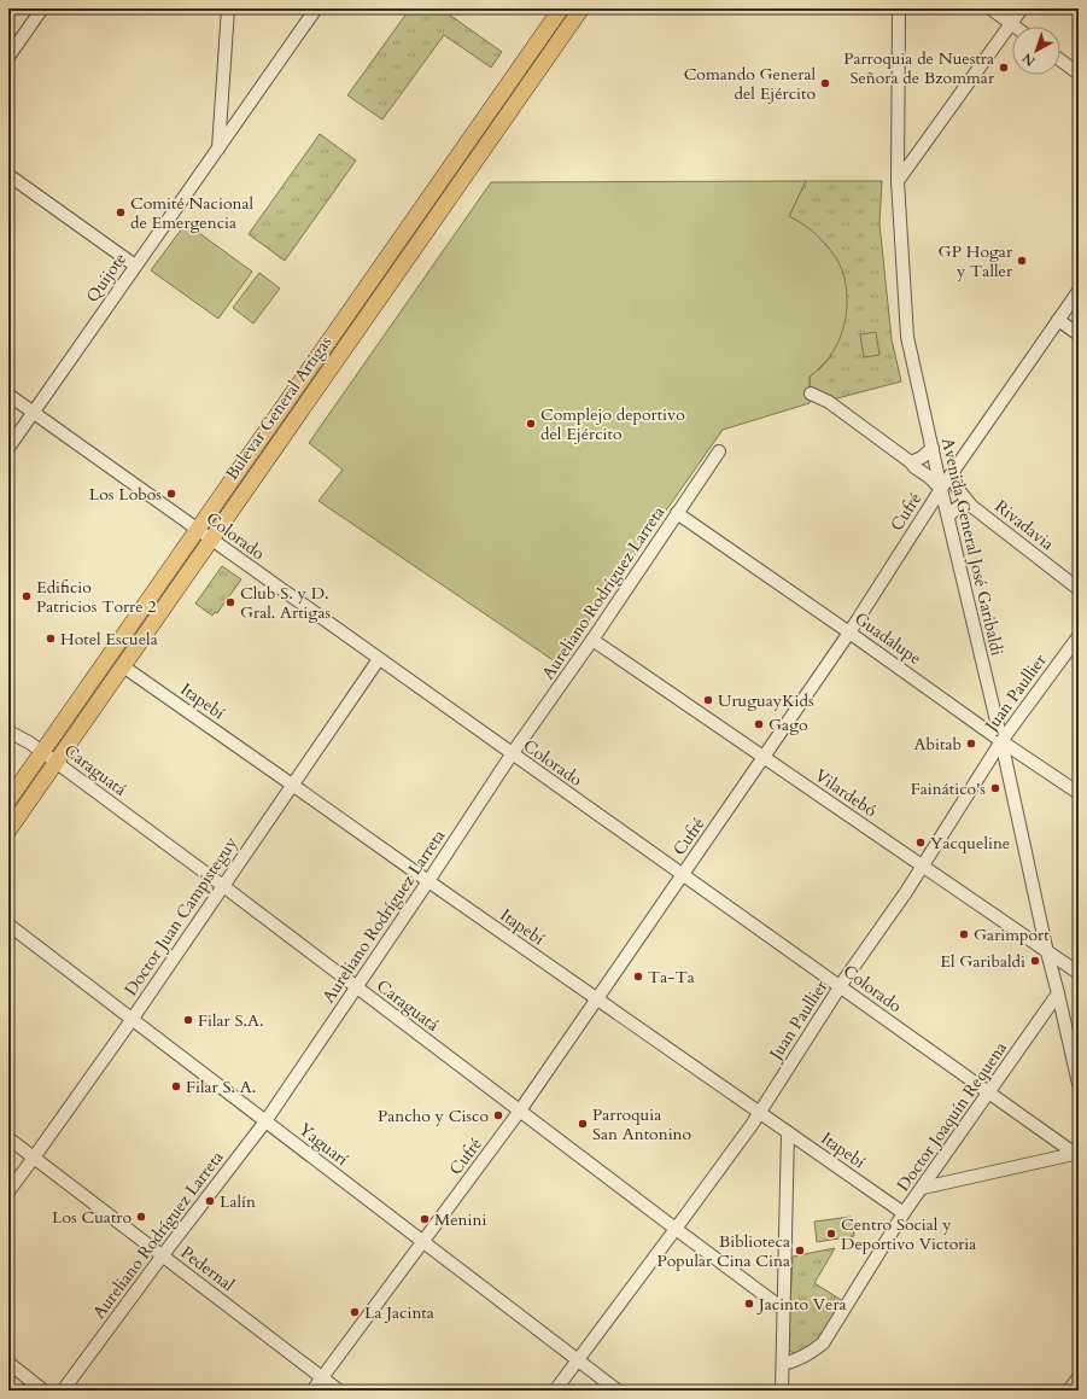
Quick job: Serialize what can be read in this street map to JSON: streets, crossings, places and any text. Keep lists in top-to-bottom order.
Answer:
{
  "streets": {
    "main road": ["Bulevar General Artigas"],
    "street": [
      "Quijote",
      "Cufré",
      "Rivadavia",
      "Colorado",
      "Avenida General José Garibaldi",
      "Aureliano Rodríguez Larreta",
      "Guadalupe",
      "Juan Paullier",
      "Itapebí",
      "Caraguatá",
      "Vilardebó",
      "Doctor Juan Campisteguy",
      "Doctor Joaquín Requena",
      "Yaguarí",
      "Pedernal"
    ]
  },
  "crossings": [
    ["Quijote", "Colorado"],
    ["Bulevar General Artigas", "Colorado"],
    ["Bulevar General Artigas", "Itapebí"],
    ["Bulevar General Artigas", "Caraguatá"],
    ["Cufré", "Rivadavia"],
    ["Cufré", "Colorado"],
    ["Cufré", "Avenida General José Garibaldi"],
    ["Cufré", "Guadalupe"],
    ["Cufré", "Itapebí"],
    ["Cufré", "Caraguatá"],
    ["Cufré", "Vilardebó"],
    ["Cufré", "Yaguarí"],
    ["Cufré", "Pedernal"],
    ["Rivadavia", "Avenida General José Garibaldi"],
    ["Colorado", "Aureliano Rodríguez Larreta"],
    ["Colorado", "Juan Paullier"],
    ["Colorado", "Doctor Juan Campisteguy"],
    ["Colorado", "Doctor Joaquín Requena"],
    ["Avenida General José Garibaldi", "Guadalupe"],
    ["Avenida General José Garibaldi", "Juan Paullier"],
    ["Avenida General José Garibaldi", "Vilardebó"],
    ["Avenida General José Garibaldi", "Doctor Joaquín Requena"],
    ["Aureliano Rodríguez Larreta", "Guadalupe"],
    ["Aureliano Rodríguez Larreta", "Itapebí"],
    ["Aureliano Rodríguez Larreta", "Caraguatá"],
    ["Aureliano Rodríguez Larreta", "Vilardebó"],
    ["Aureliano Rodríguez Larreta", "Yaguarí"],
    ["Aureliano Rodríguez Larreta", "Pedernal"],
    ["Guadalupe", "Juan Paullier"],
    ["Juan Paullier", "Itapebí"],
    ["Juan Paullier", "Caraguatá"],
    ["Juan Paullier", "Vilardebó"],
    ["Juan Paullier", "Yaguarí"],
    ["Itapebí", "Doctor Juan Campisteguy"],
    ["Itapebí", "Doctor Joaquín Requena"],
    ["Caraguatá", "Doctor Juan Campisteguy"],
    ["Doctor Juan Campisteguy", "Yaguarí"],
    ["Doctor Juan Campisteguy", "Pedernal"]
  ],
  "places": [
    "Parroquia de Nuestra Señora de Bzommar",
    "Comando General del Ejército",
    "Comité Nacional de Emergencia",
    "GP Hogar y Taller",
    "Complejo deportivo del Ejército",
    "Los Lobos",
    "Edificio Patricios Torre 2",
    "Club S. y D. Gral. Artigas",
    "Hotel Escuela",
    "UruguayKids",
    "Gago",
    "Abitab",
    "Fainático's",
    "Yacqueline",
    "Garimport",
    "El Garibaldi",
    "Ta-Ta",
    "Filar S.A.",
    "Filar S. A.",
    "Pancho y Cisco",
    "Parroquia San Antonino",
    "Lalín",
    "Los Cuatro",
    "Menini",
    "Centro Social y Deportivo Victoria",
    "Biblioteca Popular Cina Cina",
    "Jacinto Vera",
    "La Jacinta"
  ],
  "north": "bottom left"
}
